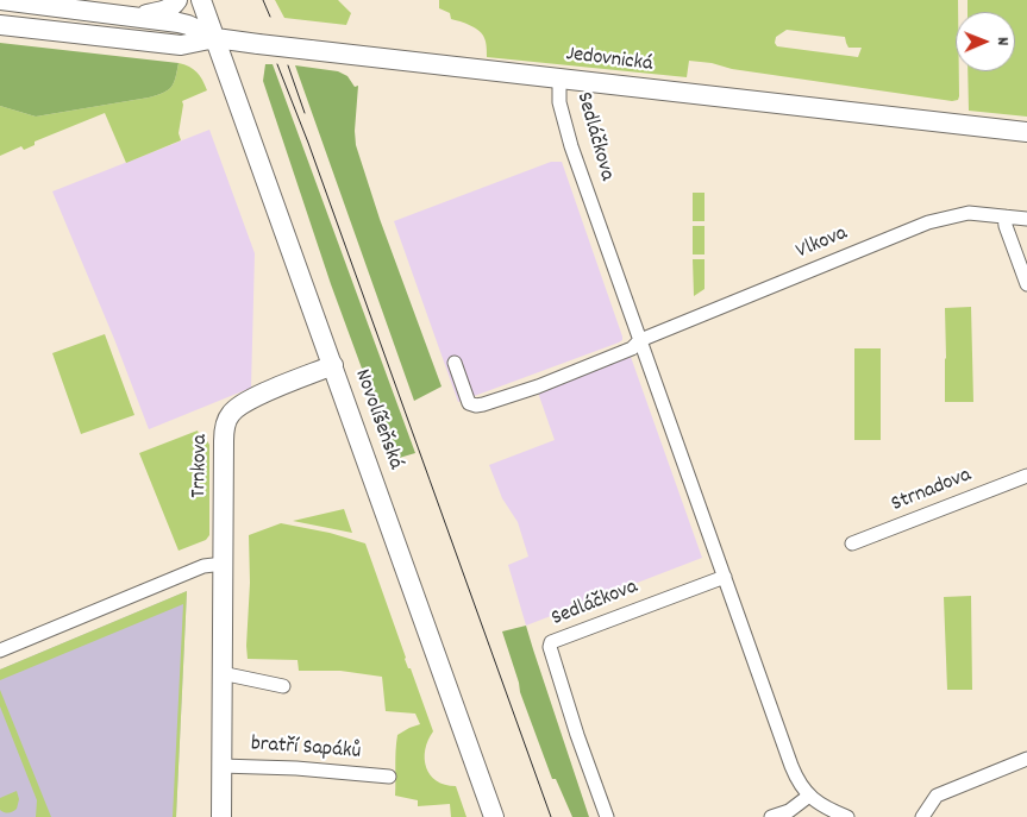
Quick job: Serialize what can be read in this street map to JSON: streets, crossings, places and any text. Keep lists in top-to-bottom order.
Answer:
{
  "streets": {
    "street": [
      "Jedovnická",
      "Sedláčkova",
      "Vlkova",
      "Novolíšeňská",
      "Trnkova",
      "Strnadova",
      "bratří Sapáků"
    ]
  },
  "crossings": [
    ["Jedovnická", "Sedláčkova"],
    ["Jedovnická", "Novolíšeňská"],
    ["Sedláčkova", "Vlkova"],
    ["Novolíšeňská", "Trnkova"],
    ["Trnkova", "bratří Sapáků"]
  ],
  "north": "right"
}
